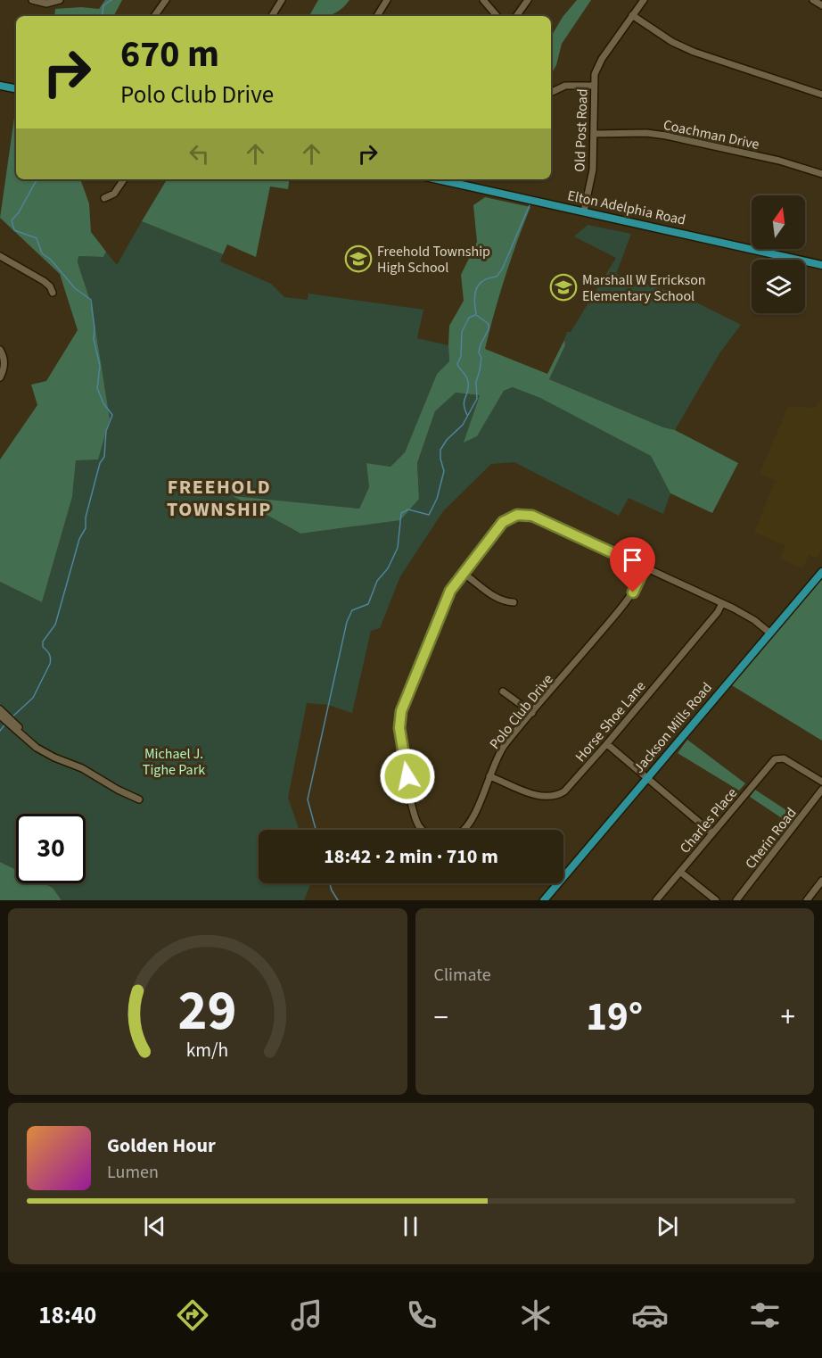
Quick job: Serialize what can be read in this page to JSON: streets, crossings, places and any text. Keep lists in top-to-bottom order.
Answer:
{
  "streets": {
    "main road": ["Elton Adelphia Road", "Jackson Mills Road"],
    "street": [
      "Old Post Road",
      "Coachman Drive",
      "Polo Club Drive",
      "Horse Shoe Lane",
      "Charles Place",
      "Cherin Road"
    ]
  },
  "crossings": [
    ["Old Post Road", "Coachman Drive"],
    ["Old Post Road", "Elton Adelphia Road"],
    ["Polo Club Drive", "Horse Shoe Lane"],
    ["Polo Club Drive", "Jackson Mills Road"]
  ],
  "districts": ["FREEHOLD TOWNSHIP"],
  "parks": ["Michael J. Tighe Park"],
  "places": {
    "school or university": ["Freehold Township High School", "Marshall W Errickson Elementary School"]
  },
  "north": "top",
  "page": {
    "turn": ["670 m", "Polo Club Drive"],
    "limit": "30",
    "trip": "18:42 · 2 min · 710 m",
    "tile": "Climate",
    "heat": ["−", "19°", "+"],
    "song": ["Golden Hour", "Lumen"],
    "tabs": "18:40",
    "gauge": ["29", "km/h"]
  }
}
